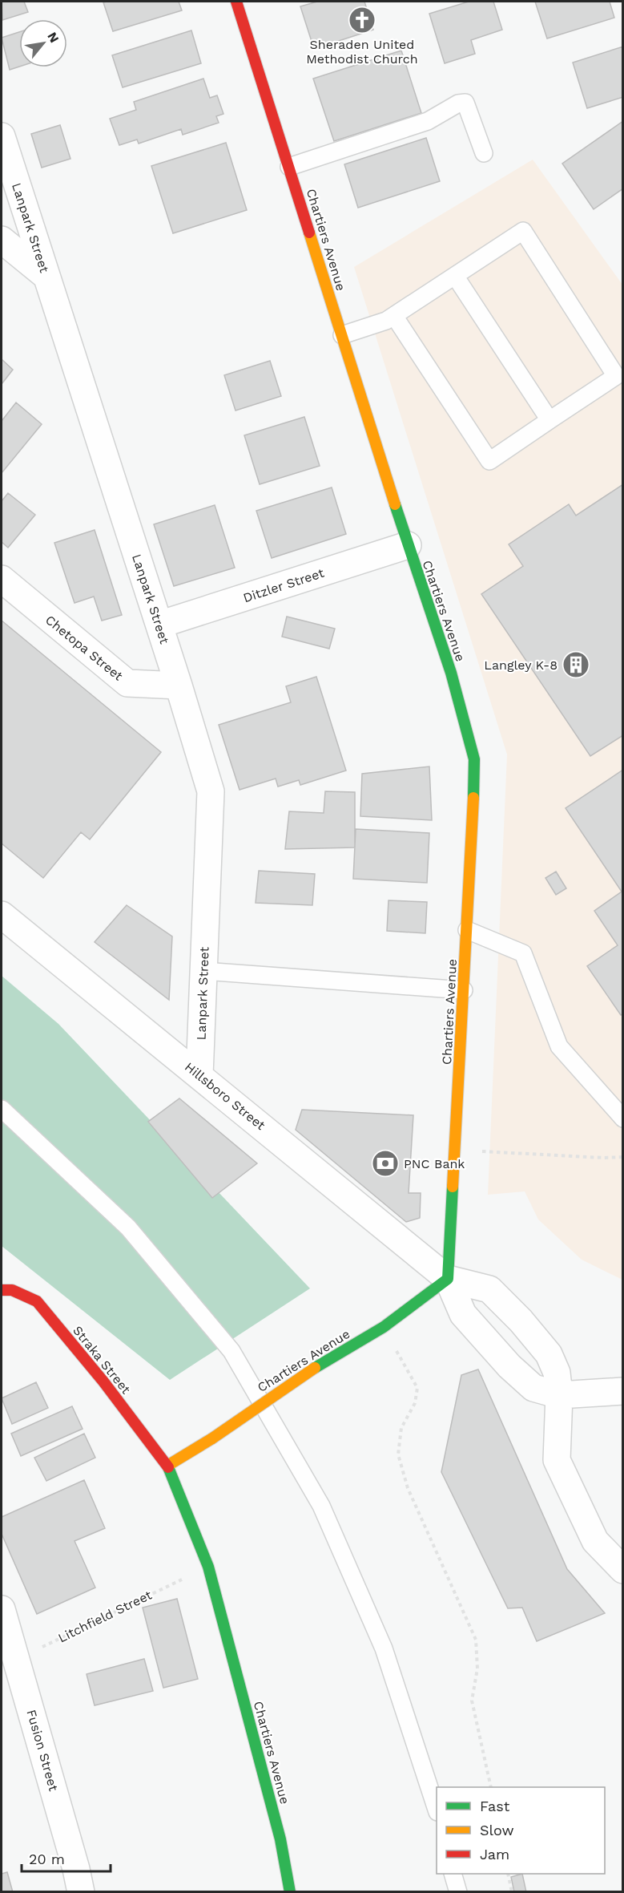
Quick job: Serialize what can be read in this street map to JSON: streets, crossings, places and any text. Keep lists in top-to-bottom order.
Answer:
{
  "streets": {
    "street": [
      "Lanpark Street",
      "Chartiers Avenue",
      "Ditzler Street",
      "Chetopa Street",
      "Hillsboro Street",
      "Straka Street",
      "Fusion Street"
    ],
    "path": ["Litchfield Street"]
  },
  "crossings": [
    ["Lanpark Street", "Ditzler Street"],
    ["Lanpark Street", "Chetopa Street"],
    ["Lanpark Street", "Hillsboro Street"],
    ["Chartiers Avenue", "Ditzler Street"],
    ["Chartiers Avenue", "Hillsboro Street"],
    ["Chartiers Avenue", "Straka Street"],
    ["Chartiers Avenue", "Litchfield Street"],
    ["Litchfield Street", "Fusion Street"]
  ],
  "places": {
    "church": ["Sheraden United Methodist Church"],
    "building": ["Langley K-8"],
    "bank": ["PNC Bank"]
  },
  "legend": ["Fast", "Slow", "Jam"],
  "scale_bar": "20 m",
  "north": "top right"
}
